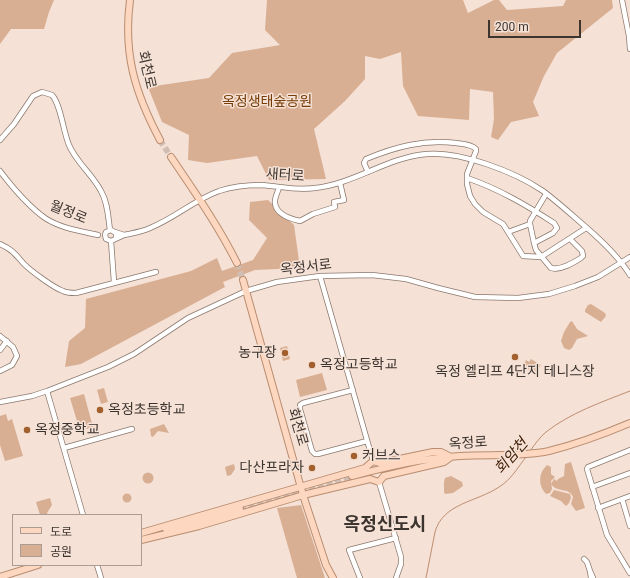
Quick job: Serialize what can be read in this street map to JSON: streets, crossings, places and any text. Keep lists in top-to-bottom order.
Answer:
{
  "streets": {
    "main road": ["회천로", "옥정로"],
    "street": ["새터로", "월정로", "옥정서로"]
  },
  "crossings": [
    ["회천로", "옥정서로"],
    ["새터로", "옥정서로"]
  ],
  "districts": ["옥정신도시"],
  "water": ["회암천"],
  "parks": ["옥정생태숲공원"],
  "places": [
    "농구장",
    "옥정 엘리프 4단지 테니스장",
    "옥정고등학교",
    "옥정초등학교",
    "옥정중학교",
    "커브스",
    "다산프라자"
  ],
  "legend": ["도로", "공원"],
  "scale_bar": "200 m"
}
